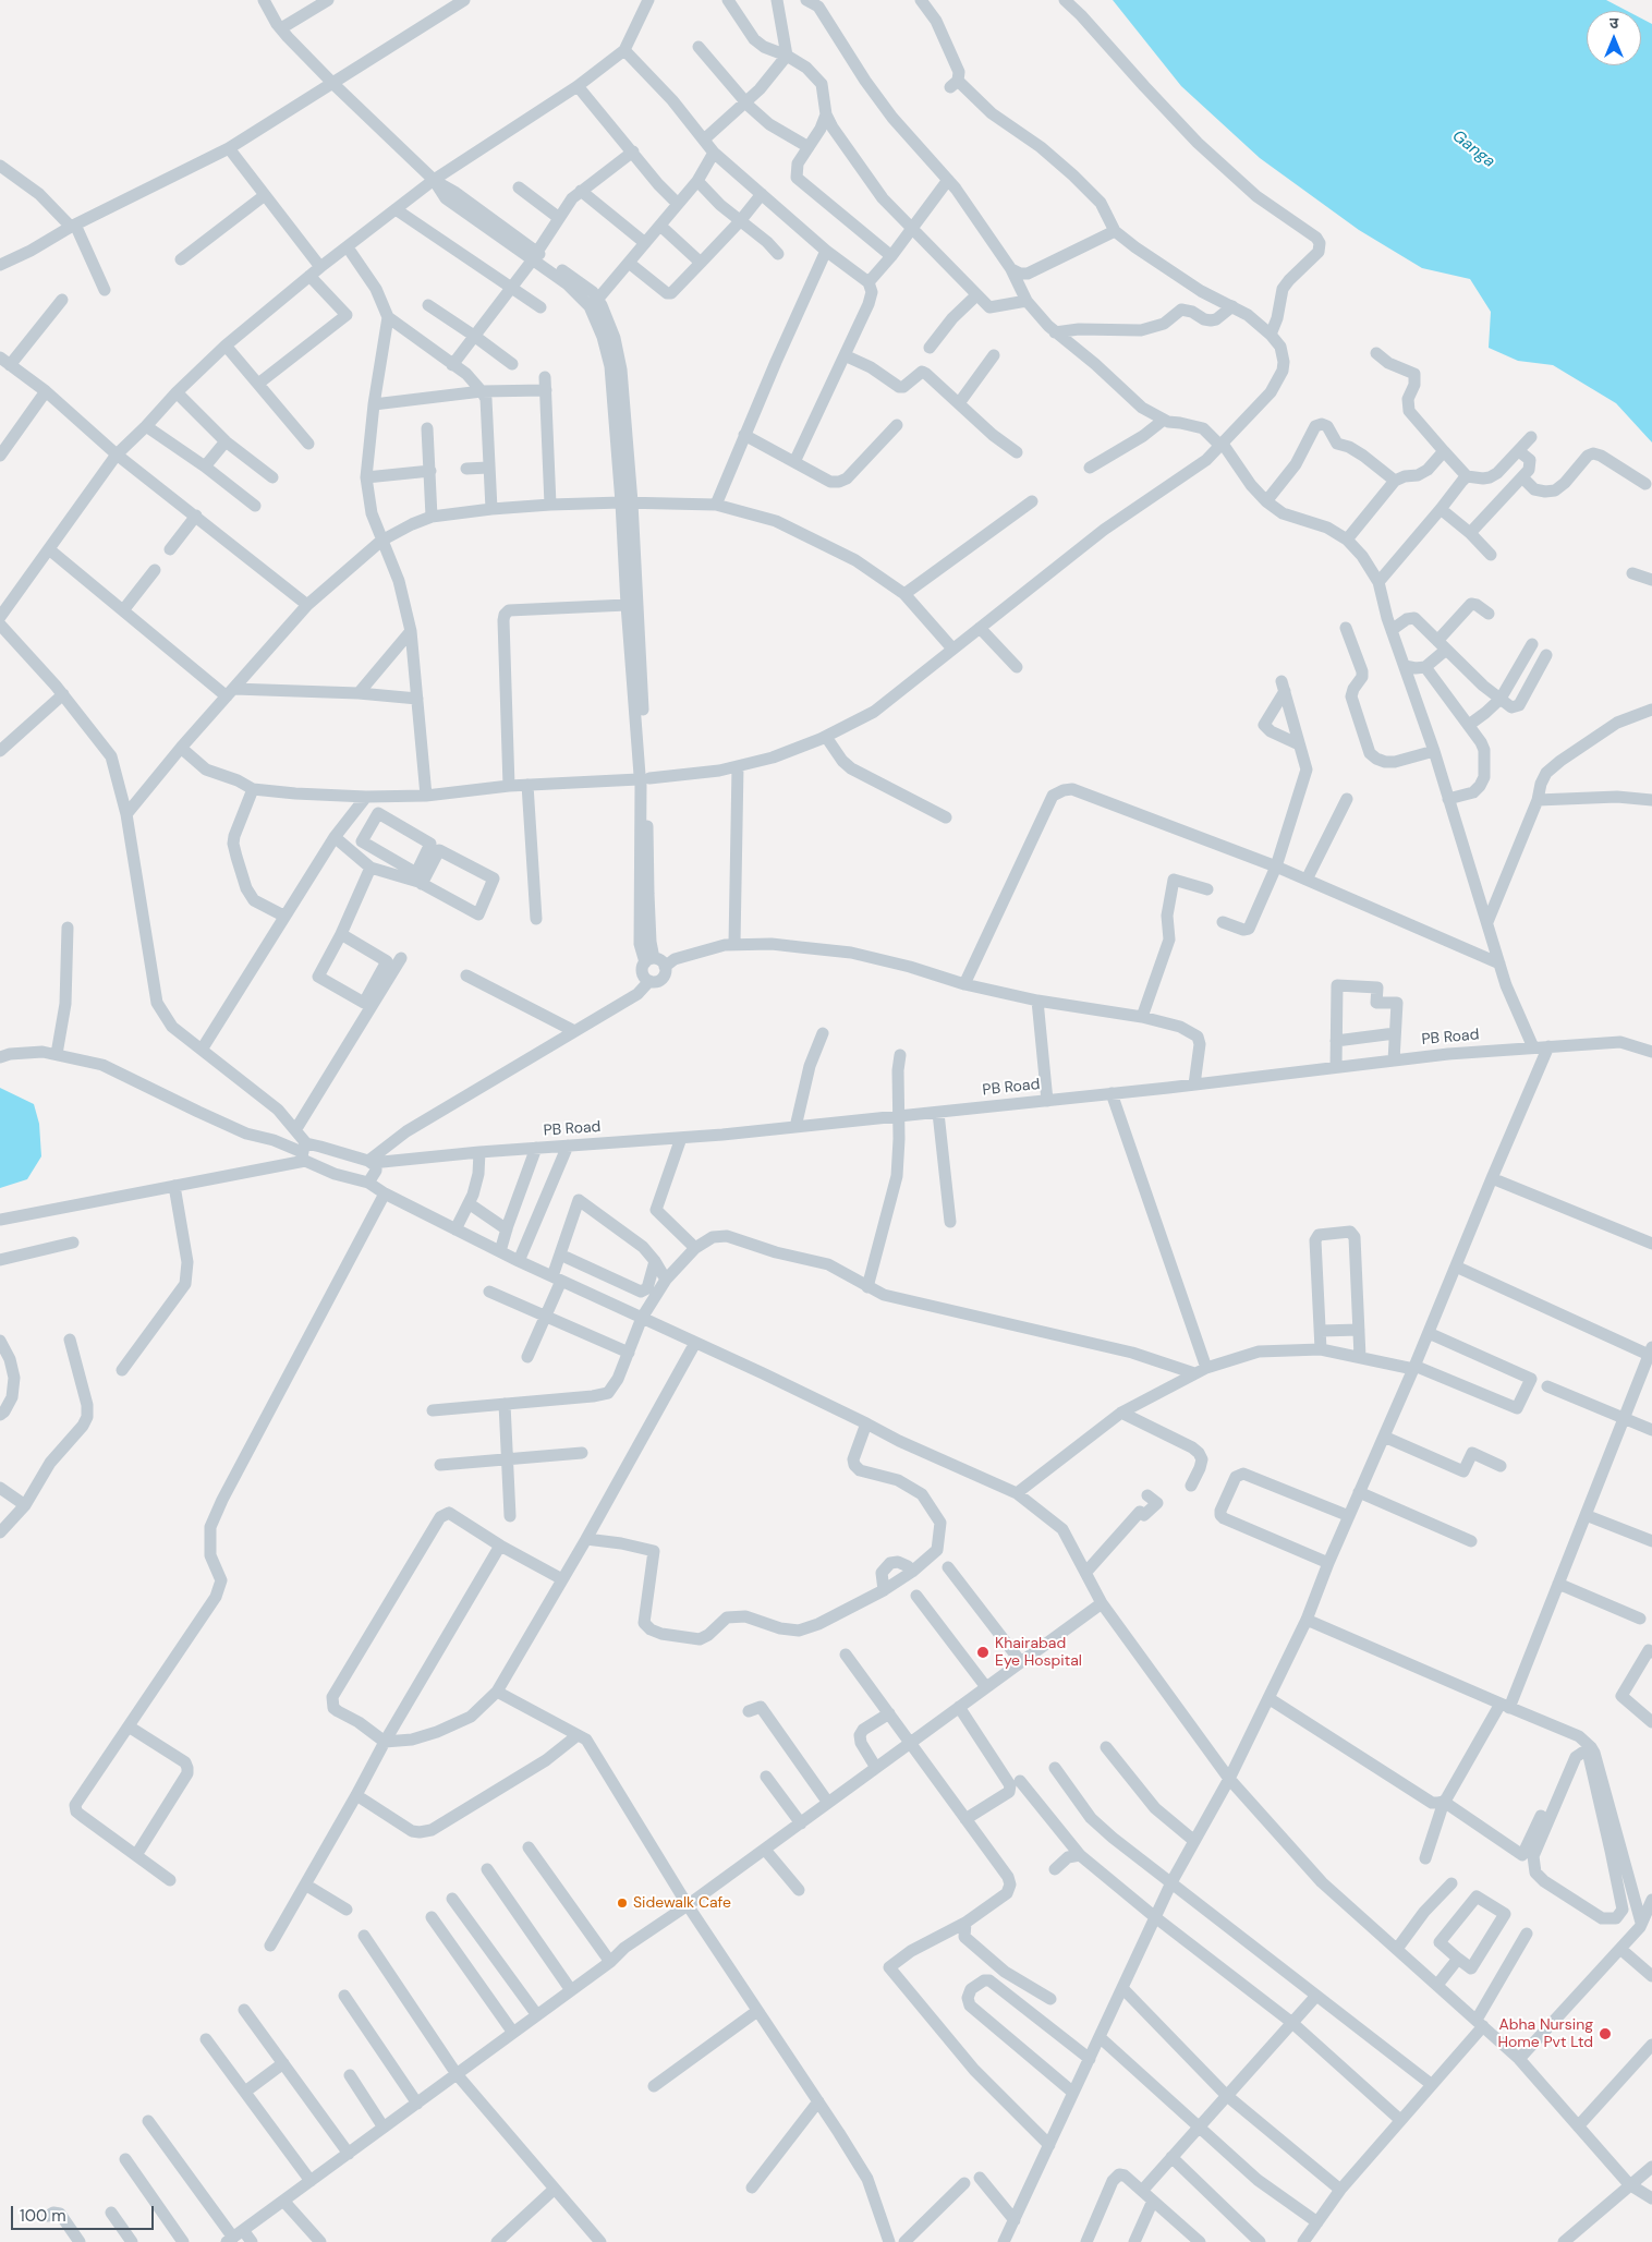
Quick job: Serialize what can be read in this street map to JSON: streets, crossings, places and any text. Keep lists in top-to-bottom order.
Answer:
{
  "streets": {
    "street": ["PB Road"]
  },
  "water": ["Ganga"],
  "places": ["Khairabad Eye Hospital", "Sidewalk Cafe", "Abha Nursing Home Pvt Ltd"],
  "scale_bar": "100 m",
  "north": "top"
}
